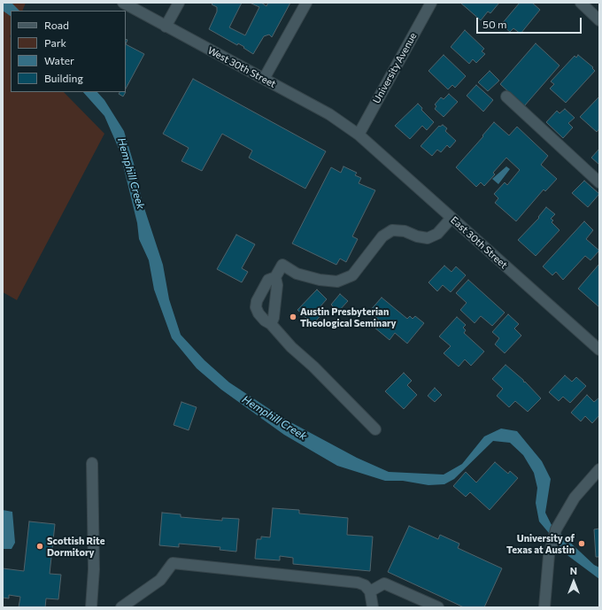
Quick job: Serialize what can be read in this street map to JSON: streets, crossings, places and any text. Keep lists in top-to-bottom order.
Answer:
{
  "streets": {
    "street": ["West 30th Street", "University Avenue", "East 30th Street"]
  },
  "crossings": [
    ["West 30th Street", "University Avenue"],
    ["West 30th Street", "East 30th Street"],
    ["University Avenue", "East 30th Street"]
  ],
  "water": ["Hemphill Creek"],
  "places": ["Austin Presbyterian Theological Seminary", "University of Texas at Austin", "Scottish Rite Dormitory"],
  "legend": [
    "Road",
    "Park",
    "Water",
    "Building"
  ],
  "scale_bar": "50 m",
  "north": "top"
}
